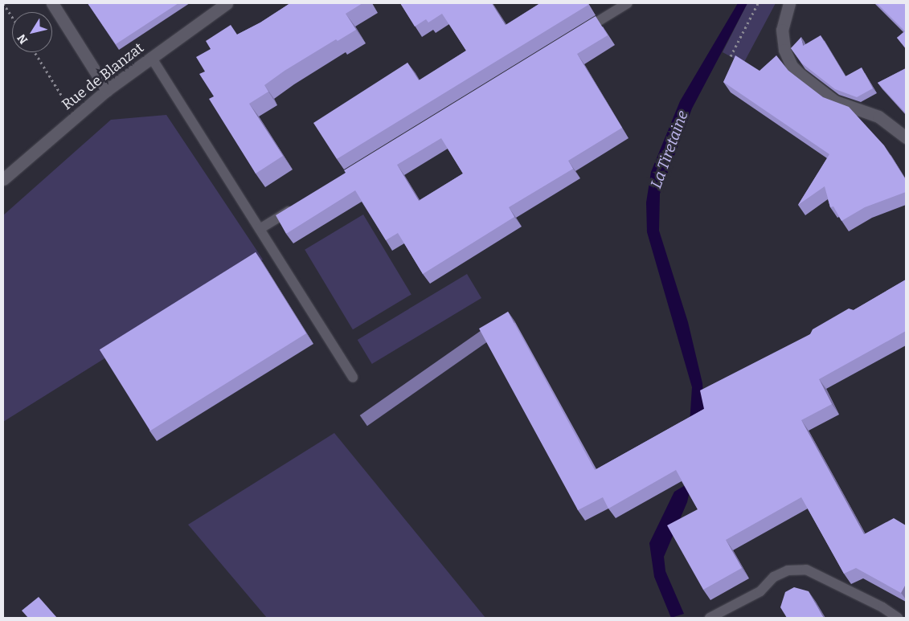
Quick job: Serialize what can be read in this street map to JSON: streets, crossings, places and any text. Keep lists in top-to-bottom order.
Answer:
{
  "streets": {
    "street": ["Rue de Blanzat"]
  },
  "water": ["La Tiretaine"],
  "north": "bottom left"
}
